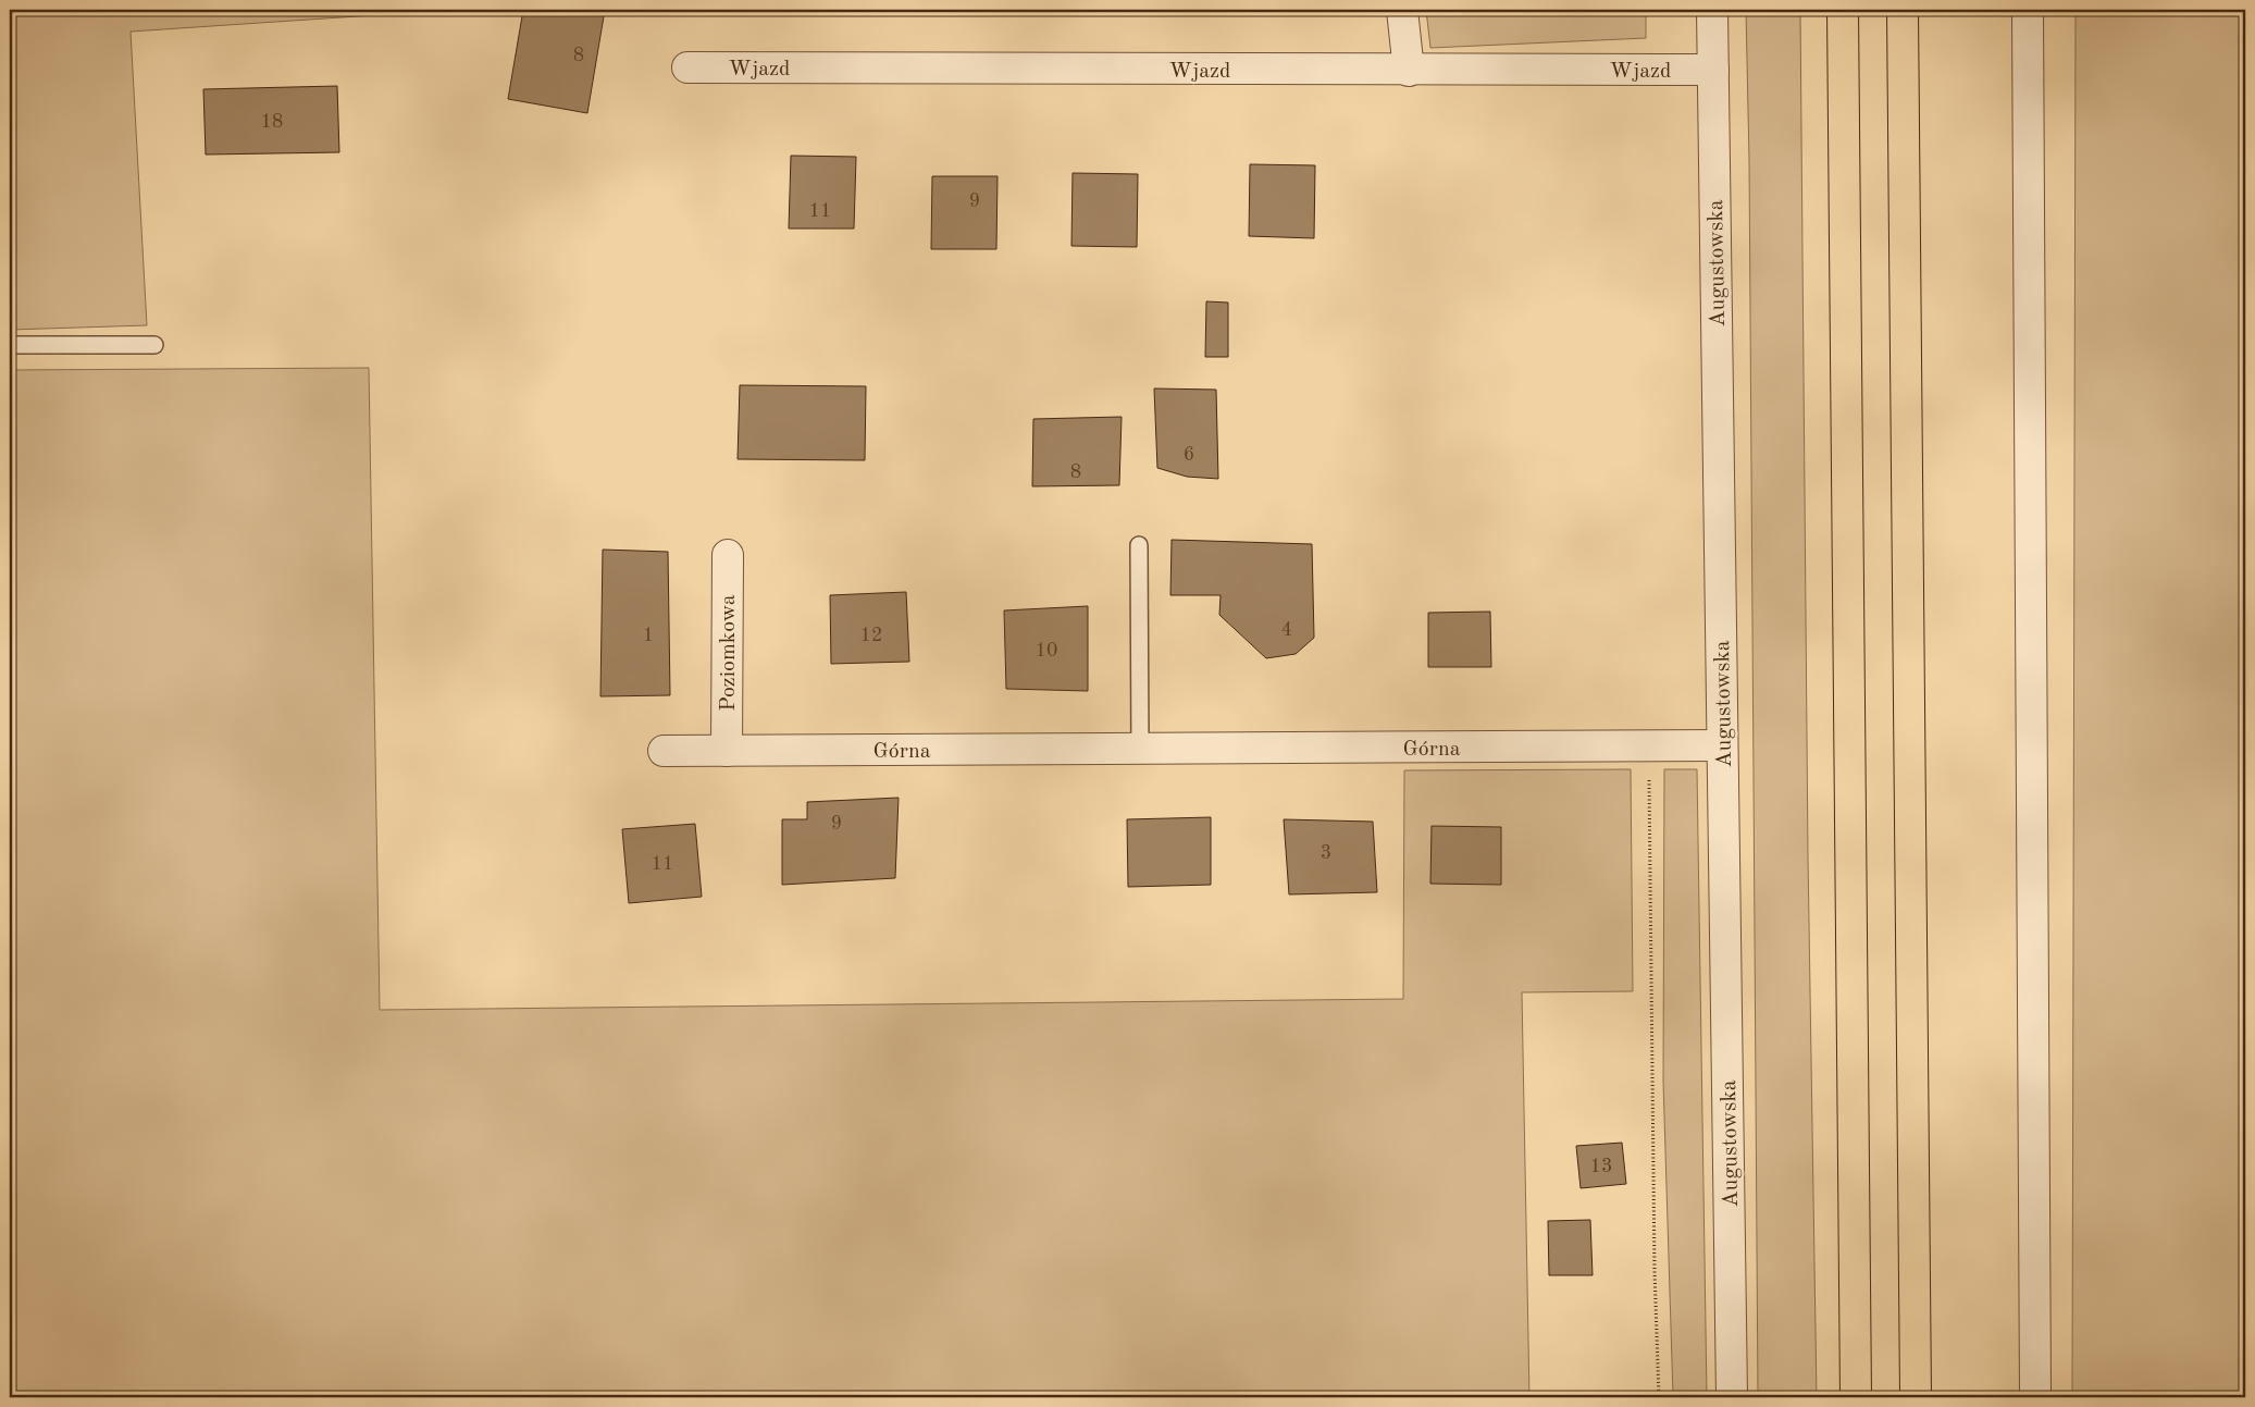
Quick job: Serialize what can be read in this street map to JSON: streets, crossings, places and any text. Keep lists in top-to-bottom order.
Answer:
{
  "streets": {
    "street": [
      "Wjazd",
      "Augustowska",
      "Poziomkowa",
      "Górna"
    ]
  },
  "crossings": [
    ["Wjazd", "Augustowska"],
    ["Augustowska", "Górna"],
    ["Poziomkowa", "Górna"]
  ],
  "house_numbers": [
    "8",
    "18",
    "9",
    "11",
    "6",
    "8",
    "4",
    "1",
    "12",
    "10",
    "9",
    "3",
    "11",
    "13"
  ]
}
